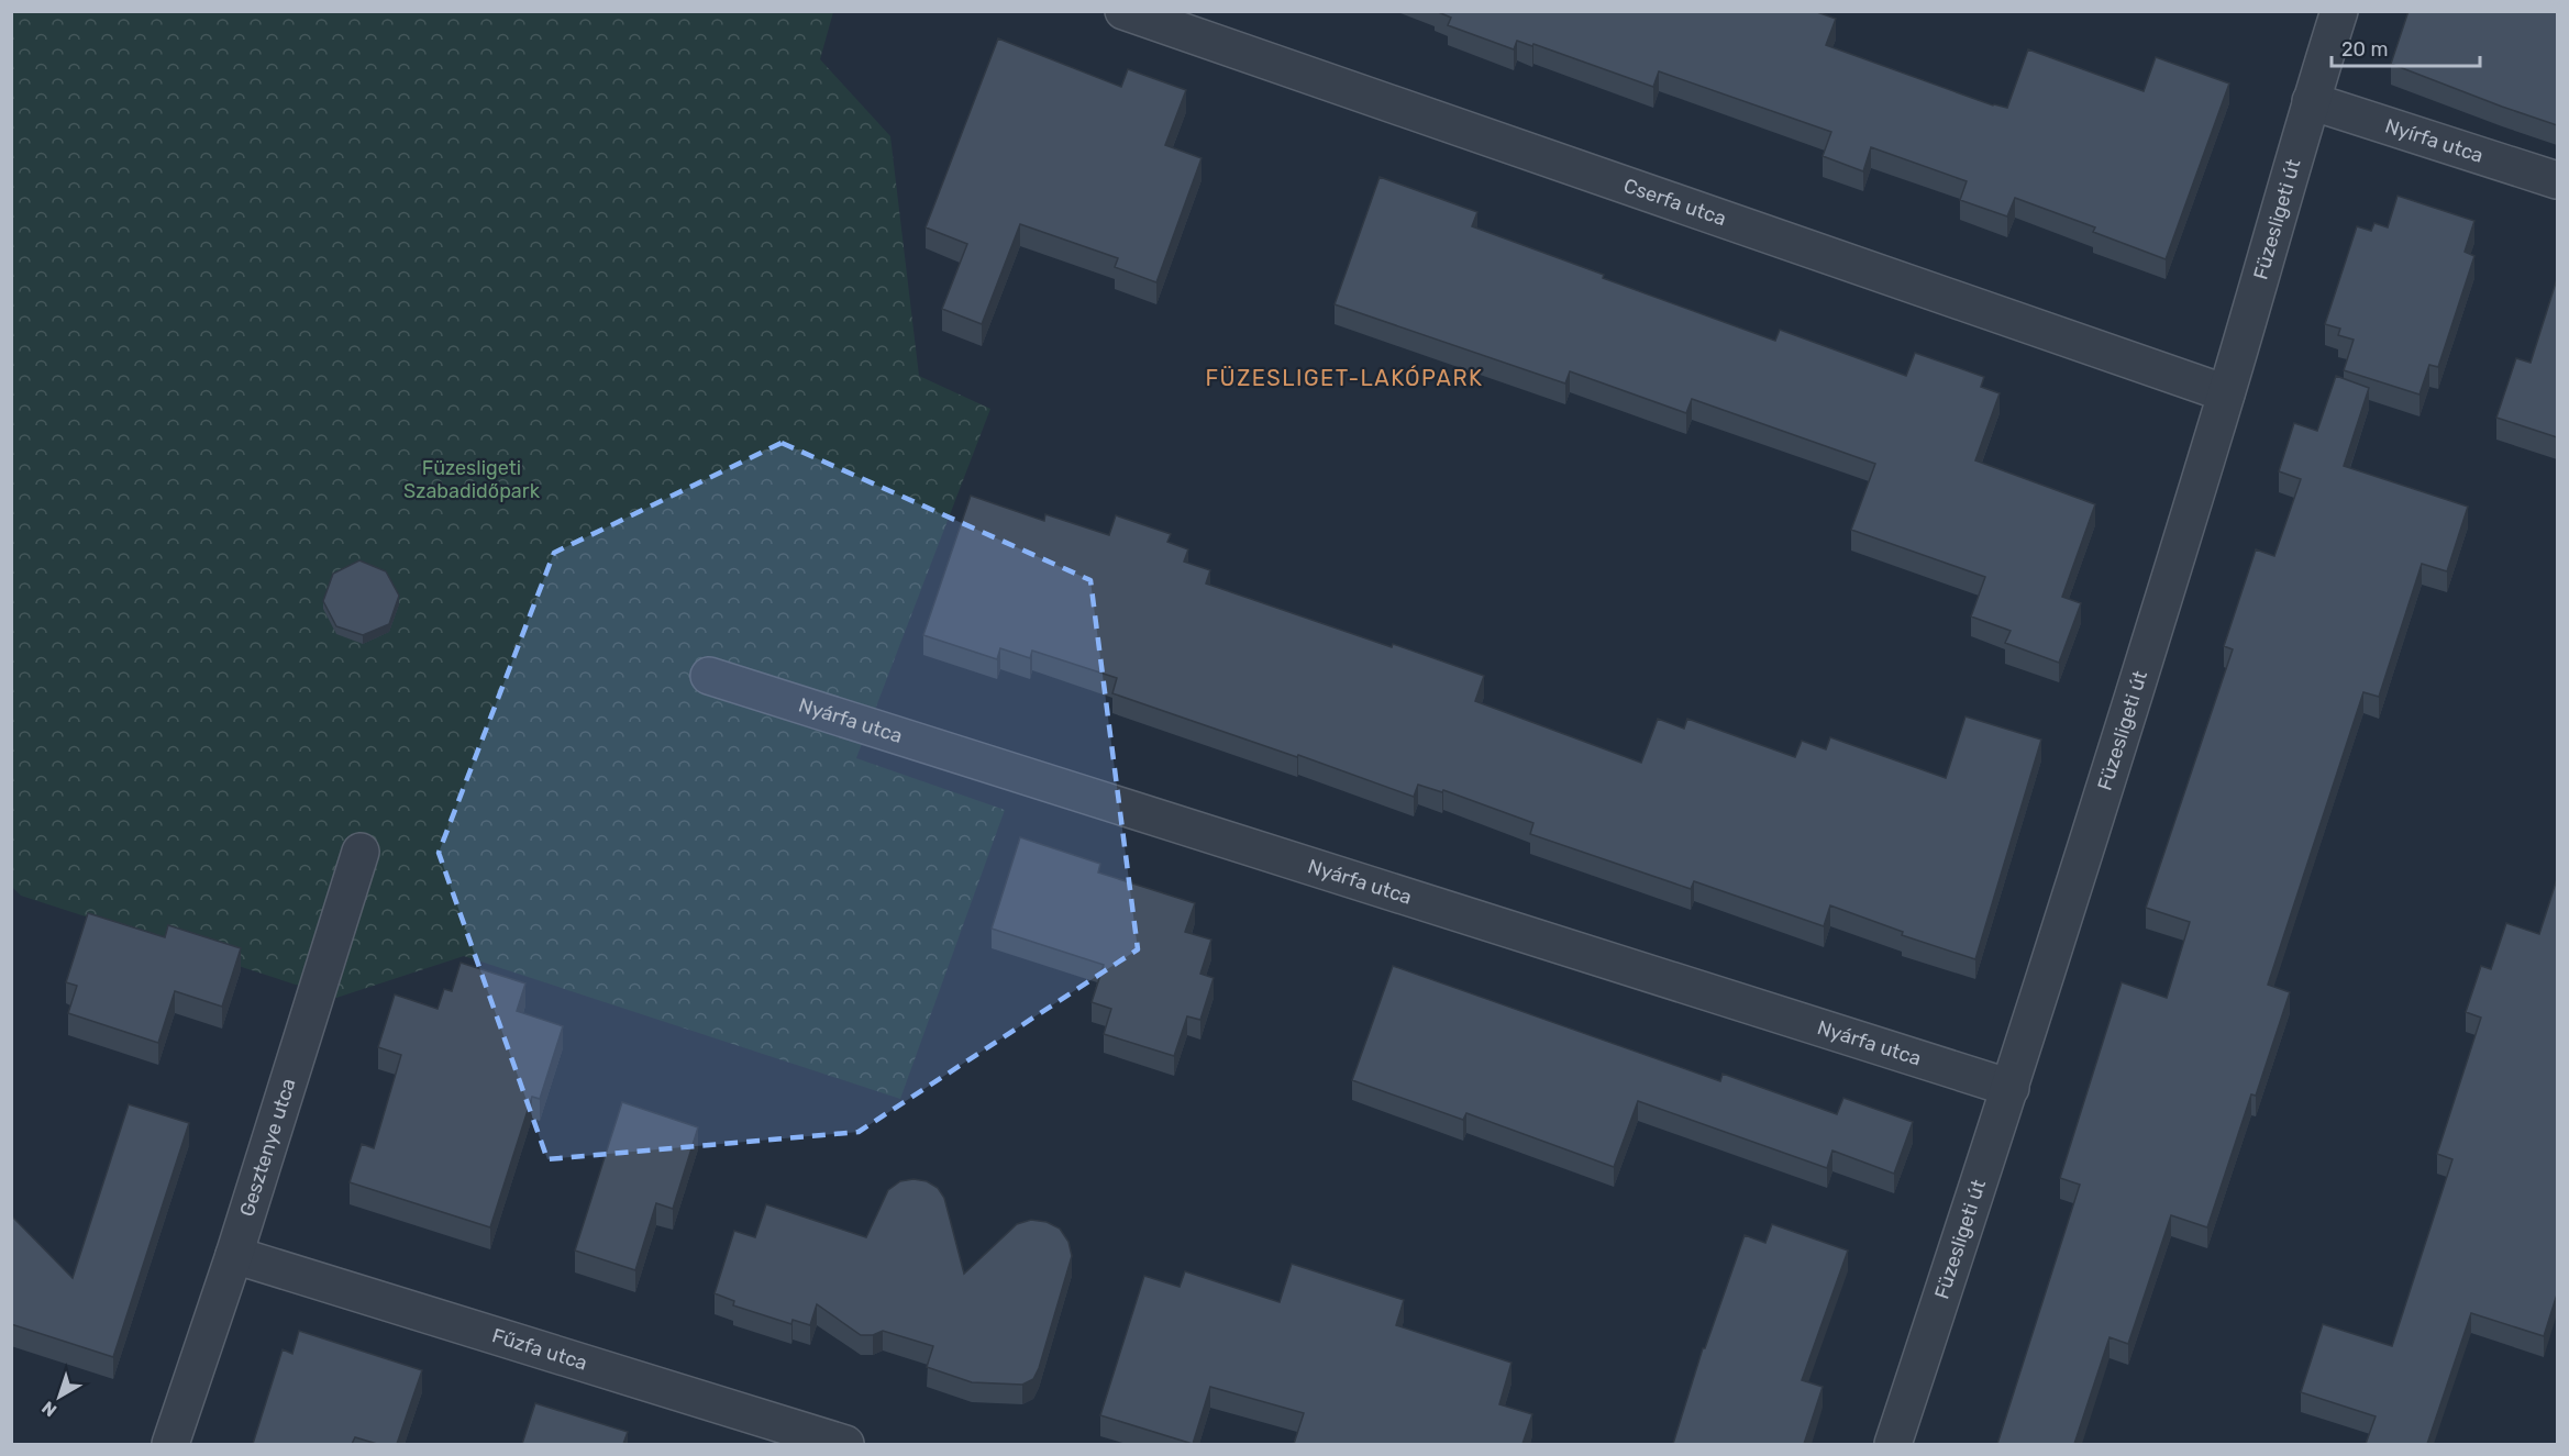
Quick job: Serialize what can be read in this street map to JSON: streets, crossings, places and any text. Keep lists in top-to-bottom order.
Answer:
{
  "streets": {
    "street": [
      "Nyírfa utca",
      "Cserfa utca",
      "Füzesligeti út",
      "Nyárfa utca",
      "Gesztenye utca",
      "Fűzfa utca"
    ]
  },
  "crossings": [
    ["Nyírfa utca", "Füzesligeti út"],
    ["Cserfa utca", "Füzesligeti út"],
    ["Füzesligeti út", "Nyárfa utca"],
    ["Gesztenye utca", "Fűzfa utca"]
  ],
  "districts": ["FÜZESLIGET-LAKÓPARK"],
  "parks": ["Füzesligeti Szabadidőpark"],
  "scale_bar": "20 m",
  "north": "bottom left"
}
